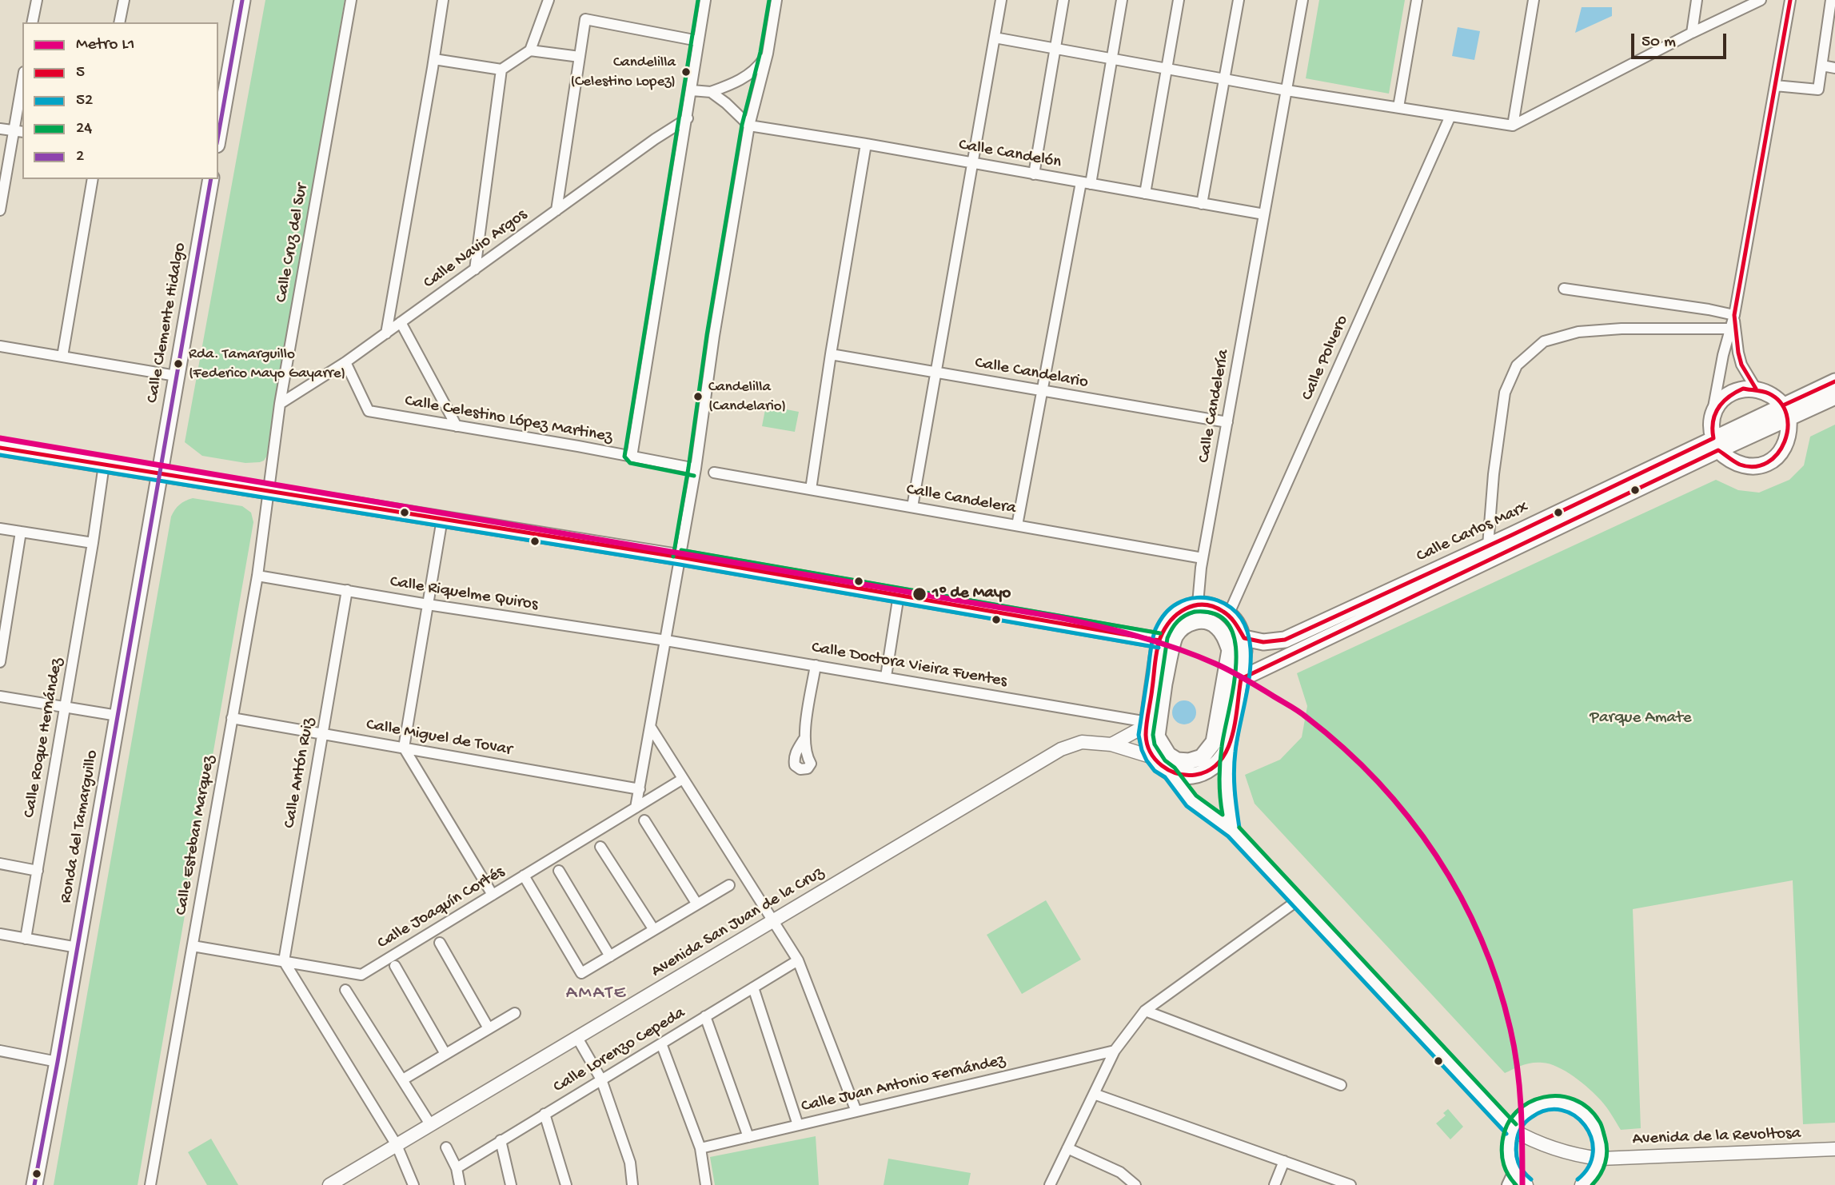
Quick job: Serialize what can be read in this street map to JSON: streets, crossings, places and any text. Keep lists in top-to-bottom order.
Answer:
{
  "streets": {
    "main road": ["Calle Clemente Hidalgo", "Calle Carlos Marx", "Ronda del Tamarguillo"],
    "street": [
      "Calle Candelón",
      "Calle Cruz del Sur",
      "Calle Navio Argos",
      "Calle Polvero",
      "Calle Candelario",
      "Calle Candelería",
      "Calle Celestino López Martinez",
      "Calle Candelera",
      "Calle Riquelme Quiros",
      "Calle Doctora Vieira Fuentes",
      "Calle Roque Hernández",
      "Calle Miguel de Tovar",
      "Calle Antón Ruiz",
      "Calle Esteban Marquez",
      "Calle Joaquín Cortés",
      "Avenida San Juan de la Cruz",
      "Calle Lorenzo Cepeda",
      "Calle Juan Antonio Fernández",
      "Avenida de la Revoltosa"
    ]
  },
  "crossings": [
    ["Calle Candelón", "Calle Candelería"],
    ["Calle Cruz del Sur", "Calle Navio Argos"],
    ["Calle Cruz del Sur", "Calle Esteban Marquez"],
    ["Calle Navio Argos", "Calle Celestino López Martinez"],
    ["Calle Clemente Hidalgo", "Ronda del Tamarguillo"],
    ["Calle Candelario", "Calle Candelería"],
    ["Calle Candelería", "Calle Candelera"],
    ["Calle Riquelme Quiros", "Calle Doctora Vieira Fuentes"],
    ["Calle Riquelme Quiros", "Calle Antón Ruiz"],
    ["Calle Riquelme Quiros", "Calle Esteban Marquez"],
    ["Calle Miguel de Tovar", "Calle Antón Ruiz"],
    ["Calle Miguel de Tovar", "Calle Esteban Marquez"],
    ["Calle Antón Ruiz", "Calle Joaquín Cortés"],
    ["Calle Esteban Marquez", "Calle Joaquín Cortés"]
  ],
  "districts": ["AMATE"],
  "parks": ["Parque Amate"],
  "places": [
    "Candelilla (Celestino Lopez)",
    "Rda. Tamarguillo (Federico Mayo Gayarre)",
    "Candelilla (Candelario)",
    "1º de Mayo"
  ],
  "lines": [
    "transit line 5",
    "transit line 24",
    "transit line 2",
    "metro line L1",
    "transit line 52"
  ],
  "legend": [
    "Metro L1",
    "5",
    "52",
    "24",
    "2"
  ],
  "scale_bar": "50 m"
}
